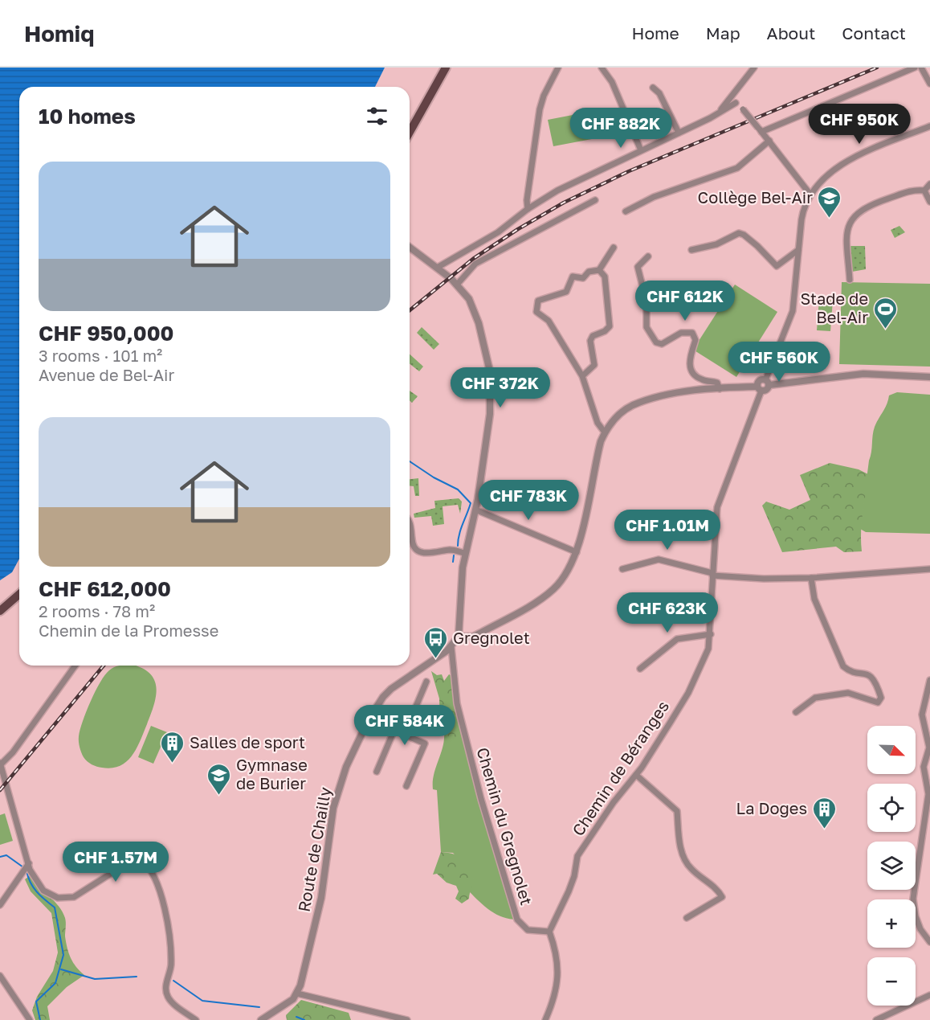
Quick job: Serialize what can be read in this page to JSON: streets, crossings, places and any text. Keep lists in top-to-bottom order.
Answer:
{
  "streets": {
    "street": ["Chemin de Béranges", "Chemin du Gregnolet", "Route de Chailly"]
  },
  "crossings": [
    ["Chemin de Béranges", "Chemin du Gregnolet"],
    ["Chemin du Gregnolet", "Route de Chailly"]
  ],
  "places": {
    "school or university": ["Collège Bel-Air", "Gymnase de Burier"],
    "sports": ["Stade de Bel-Air"],
    "bus stop": ["Gregnolet"],
    "building": ["Salles de sport", "La Doges"]
  },
  "north": "bottom right",
  "page": {
    "header": "Homiq",
    "nav": [
      "Home",
      "Map",
      "About",
      "Contact"
    ],
    "heading": "10 homes",
    "price": [
      "CHF 950K",
      "CHF 882K",
      "CHF 612K",
      "CHF 560K",
      "CHF 372K",
      "CHF 783K",
      "CHF 1.01M",
      "CHF 623K",
      "CHF 584K",
      "CHF 1.57M"
    ],
    "list": [
      {
        "name": "CHF 950,000",
        "note": "3 rooms · 101 m² · Avenue de Bel-Air"
      },
      {
        "name": "CHF 612,000",
        "note": "2 rooms · 78 m² · Chemin de la Promesse"
      }
    ],
    "map_buttons": ["+", "−"]
  }
}
